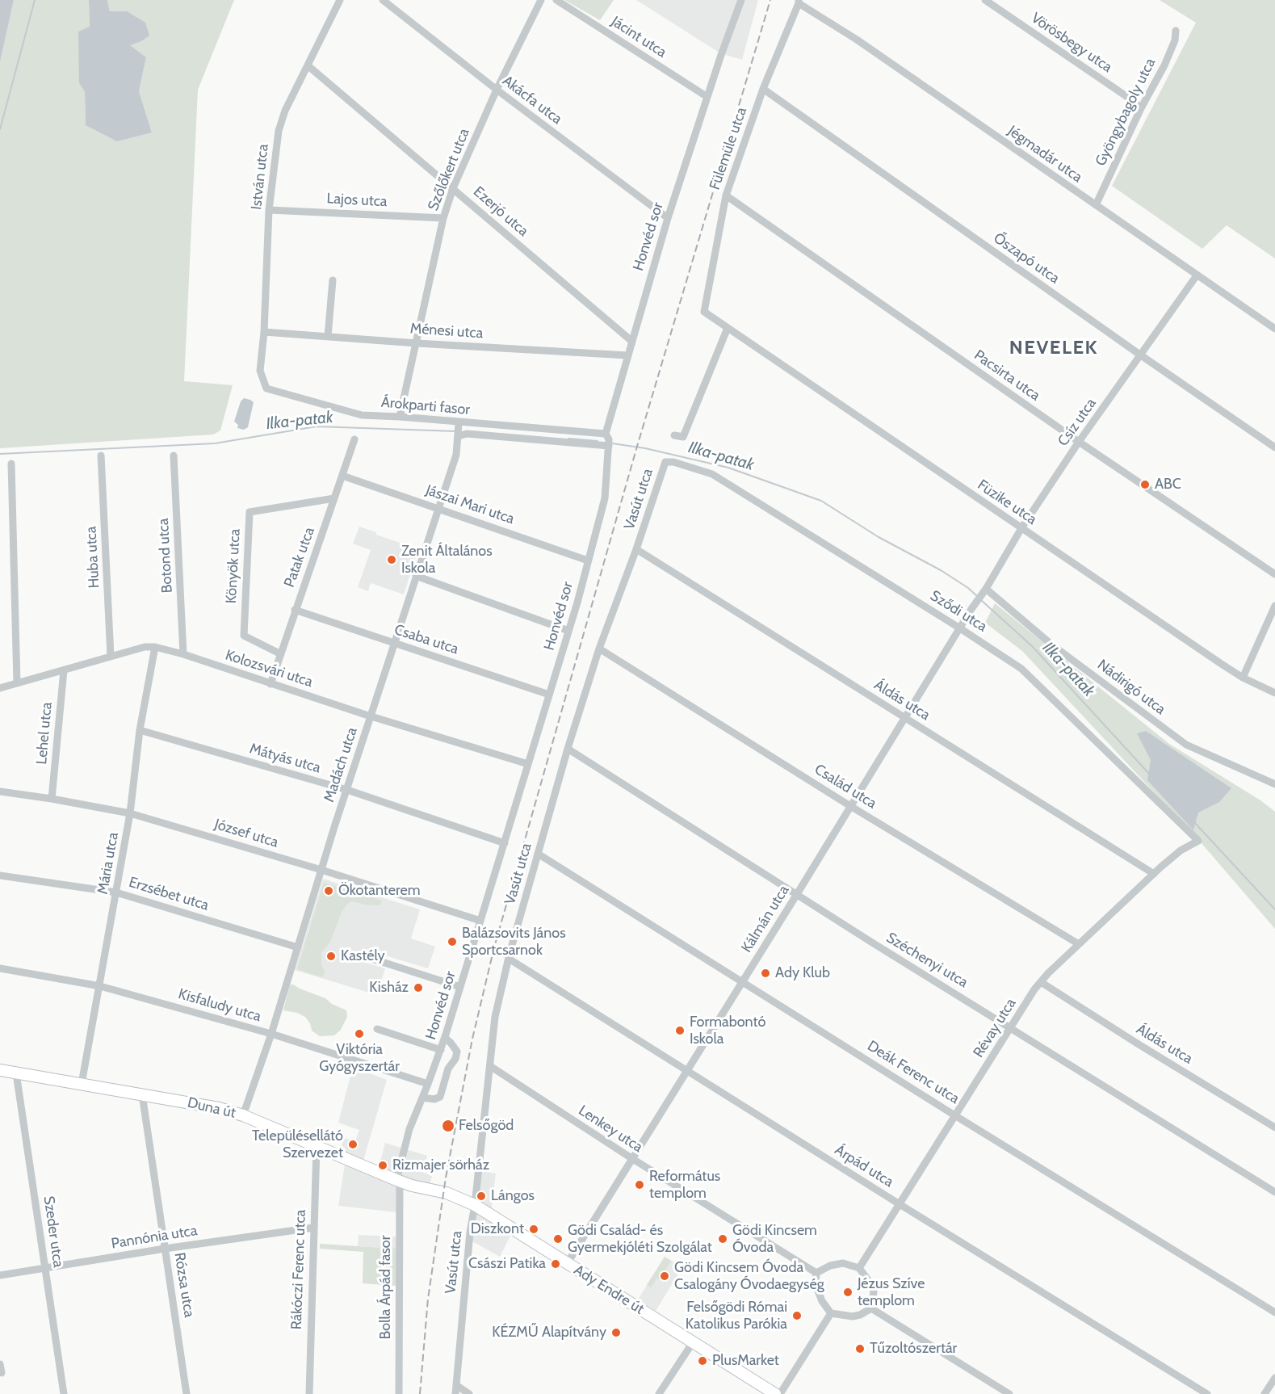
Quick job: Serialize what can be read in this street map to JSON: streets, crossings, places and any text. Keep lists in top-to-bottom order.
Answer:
{
  "streets": {
    "street": [
      "Jácint utca",
      "Vörösbegy utca",
      "Akácfa utca",
      "Gyöngybagoly utca",
      "Fülemüle utca",
      "Jégmadár utca",
      "Szőlőkert utca",
      "István utca",
      "Lajos utca",
      "Ezerjó utca",
      "Honvéd sor",
      "Őszapó utca",
      "Ménesi utca",
      "Pacsirta utca",
      "Árokparti fasor",
      "Csíz utca",
      "Vasút utca",
      "Füzike utca",
      "Jászai Mari utca",
      "Botond utca",
      "Huba utca",
      "Patak utca",
      "Könyök utca",
      "Sződi utca",
      "Csaba utca",
      "Kolozsvári utca",
      "Nádirigó utca",
      "Áldás utca",
      "Lehel utca",
      "Mátyás utca",
      "Madách utca",
      "Család utca",
      "József utca",
      "Mária utca",
      "Erzsébet utca",
      "Kálmán utca",
      "Széchenyi utca",
      "Kisfaludy utca",
      "Révay utca",
      "Deák Ferenc utca",
      "Duna út",
      "Lenkey utca",
      "Árpád utca",
      "Szeder utca",
      "Pannónia utca",
      "Rákóczi Ferenc utca",
      "Rózsa utca",
      "Bolla Árpád fasor",
      "Ady Endre út"
    ]
  },
  "crossings": [
    ["Jácint utca", "Honvéd sor"],
    ["Vörösbegy utca", "Gyöngybagoly utca"],
    ["Akácfa utca", "Szőlőkert utca"],
    ["Akácfa utca", "Honvéd sor"],
    ["Gyöngybagoly utca", "Jégmadár utca"],
    ["Fülemüle utca", "Jégmadár utca"],
    ["Fülemüle utca", "Őszapó utca"],
    ["Fülemüle utca", "Pacsirta utca"],
    ["Fülemüle utca", "Füzike utca"],
    ["Jégmadár utca", "Csíz utca"],
    ["Szőlőkert utca", "Lajos utca"],
    ["Szőlőkert utca", "Ezerjó utca"],
    ["Szőlőkert utca", "Ménesi utca"],
    ["Szőlőkert utca", "Árokparti fasor"],
    ["István utca", "Lajos utca"],
    ["István utca", "Ezerjó utca"],
    ["István utca", "Ménesi utca"],
    ["István utca", "Árokparti fasor"],
    ["Ezerjó utca", "Honvéd sor"],
    ["Honvéd sor", "Ménesi utca"],
    ["Honvéd sor", "Árokparti fasor"],
    ["Honvéd sor", "Jászai Mari utca"],
    ["Honvéd sor", "Csaba utca"],
    ["Honvéd sor", "Kolozsvári utca"],
    ["Honvéd sor", "Mátyás utca"],
    ["Honvéd sor", "József utca"],
    ["Honvéd sor", "Kisfaludy utca"],
    ["Honvéd sor", "Duna út"],
    ["Honvéd sor", "Bolla Árpád fasor"],
    ["Őszapó utca", "Csíz utca"],
    ["Pacsirta utca", "Csíz utca"],
    ["Árokparti fasor", "Madách utca"],
    ["Csíz utca", "Füzike utca"],
    ["Csíz utca", "Nádirigó utca"],
    ["Csíz utca", "Kálmán utca"],
    ["Vasút utca", "Sződi utca"],
    ["Vasút utca", "Áldás utca"],
    ["Vasút utca", "Család utca"],
    ["Vasút utca", "Széchenyi utca"],
    ["Vasút utca", "Deák Ferenc utca"],
    ["Vasút utca", "Lenkey utca"],
    ["Vasút utca", "Árpád utca"],
    ["Vasút utca", "Ady Endre út"],
    ["Jászai Mari utca", "Patak utca"],
    ["Jászai Mari utca", "Madách utca"],
    ["Botond utca", "Kolozsvári utca"],
    ["Huba utca", "Kolozsvári utca"],
    ["Patak utca", "Könyök utca"],
    ["Patak utca", "Csaba utca"],
    ["Patak utca", "Kolozsvári utca"],
    ["Sződi utca", "Kálmán utca"],
    ["Sződi utca", "Révay utca"],
    ["Csaba utca", "Madách utca"],
    ["Kolozsvári utca", "Lehel utca"],
    ["Kolozsvári utca", "Madách utca"],
    ["Kolozsvári utca", "Mária utca"],
    ["Nádirigó utca", "Kálmán utca"],
    ["Áldás utca", "Kálmán utca"],
    ["Áldás utca", "Révay utca"],
    ["Lehel utca", "József utca"],
    ["Mátyás utca", "Madách utca"],
    ["Mátyás utca", "Mária utca"],
    ["Madách utca", "József utca"],
    ["Madách utca", "Erzsébet utca"],
    ["Madách utca", "Kisfaludy utca"],
    ["Madách utca", "Duna út"],
    ["Család utca", "Kálmán utca"],
    ["Család utca", "Révay utca"],
    ["József utca", "Mária utca"],
    ["Mária utca", "Erzsébet utca"],
    ["Mária utca", "Kisfaludy utca"],
    ["Mária utca", "Duna út"],
    ["Kálmán utca", "Széchenyi utca"],
    ["Kálmán utca", "Deák Ferenc utca"],
    ["Kálmán utca", "Lenkey utca"],
    ["Kálmán utca", "Árpád utca"],
    ["Kálmán utca", "Ady Endre út"],
    ["Széchenyi utca", "Révay utca"],
    ["Révay utca", "Deák Ferenc utca"],
    ["Révay utca", "Lenkey utca"],
    ["Révay utca", "Árpád utca"],
    ["Duna út", "Szeder utca"],
    ["Duna út", "Rákóczi Ferenc utca"],
    ["Duna út", "Rózsa utca"],
    ["Duna út", "Bolla Árpád fasor"],
    ["Duna út", "Ady Endre út"],
    ["Szeder utca", "Pannónia utca"],
    ["Pannónia utca", "Rákóczi Ferenc utca"],
    ["Pannónia utca", "Rózsa utca"]
  ],
  "districts": ["NEVELEK"],
  "water": ["Ilka-patak"],
  "places": [
    "ABC",
    "Zenit Általános Iskola",
    "Ökotanterem",
    "Balázsovits János Sportcsarnok",
    "Kastély",
    "Ady Klub",
    "Kisház",
    "Formabontó Iskola",
    "Viktória Gyógyszertár",
    "Felsőgöd",
    "Településellátó Szervezet",
    "Rizmajer sörház",
    "Református templom",
    "Lángos",
    "Diszkont",
    "Gödi Család- és Gyermekjóléti Szolgálat",
    "Gödi Kincsem Óvoda",
    "Császi Patika",
    "Gödi Kincsem Óvoda Csalogány Óvodaegység",
    "Jézus Szíve templom",
    "Felsőgödi Római Katolikus Parókia",
    "KÉZMŰ Alapítvány",
    "Tűzoltószertár",
    "PlusMarket"
  ]
}
